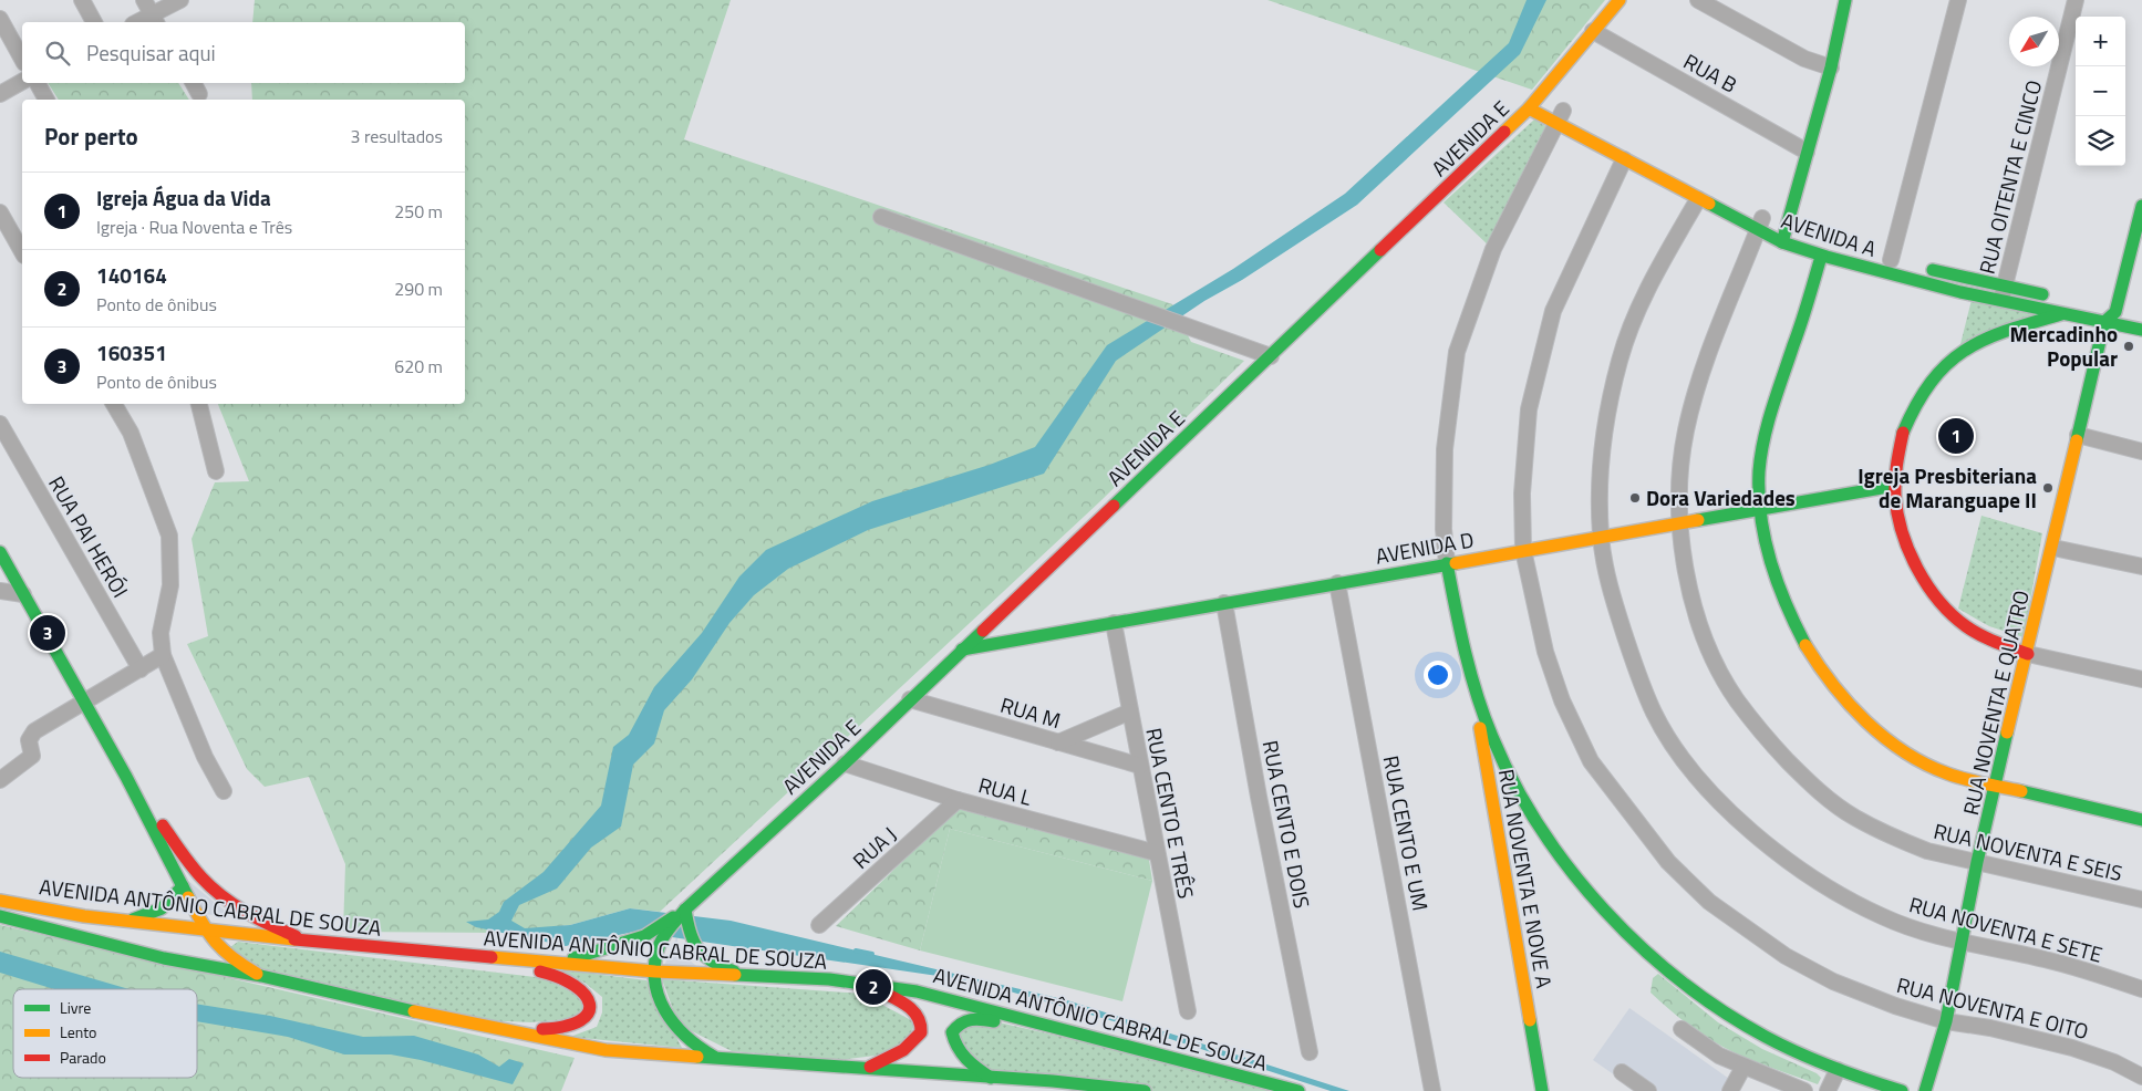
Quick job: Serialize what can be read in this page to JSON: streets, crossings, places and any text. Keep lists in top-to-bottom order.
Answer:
{
  "streets": {
    "main road": [
      "AVENIDA E",
      "AVENIDA A",
      "AVENIDA D",
      "RUA NOVENTA E QUATRO",
      "RUA NOVENTA E NOVE A",
      "AVENIDA ANTÔNIO CABRAL DE SOUZA"
    ],
    "street": [
      "RUA B",
      "RUA OITENTA E CINCO",
      "RUA PAI HERÓI",
      "RUA M",
      "RUA L",
      "RUA CENTO E TRÊS",
      "RUA CENTO E DOIS",
      "RUA CENTO E UM",
      "RUA J",
      "RUA NOVENTA E SEIS",
      "RUA NOVENTA E SETE",
      "RUA NOVENTA E OITO"
    ]
  },
  "crossings": [
    ["RUA B", "AVENIDA E"],
    ["AVENIDA E", "AVENIDA A"],
    ["AVENIDA E", "AVENIDA D"],
    ["AVENIDA E", "RUA M"],
    ["AVENIDA E", "RUA L"],
    ["RUA OITENTA E CINCO", "AVENIDA A"],
    ["AVENIDA A", "RUA NOVENTA E QUATRO"],
    ["AVENIDA A", "RUA NOVENTA E SEIS"],
    ["AVENIDA A", "RUA NOVENTA E SETE"],
    ["AVENIDA A", "RUA NOVENTA E OITO"],
    ["AVENIDA D", "RUA CENTO E TRÊS"],
    ["AVENIDA D", "RUA CENTO E DOIS"],
    ["AVENIDA D", "RUA CENTO E UM"],
    ["AVENIDA D", "RUA NOVENTA E SEIS"],
    ["AVENIDA D", "RUA NOVENTA E SETE"],
    ["AVENIDA D", "RUA NOVENTA E OITO"],
    ["RUA NOVENTA E QUATRO", "RUA NOVENTA E SEIS"],
    ["RUA NOVENTA E QUATRO", "RUA NOVENTA E SETE"],
    ["RUA NOVENTA E QUATRO", "RUA NOVENTA E OITO"],
    ["RUA M", "RUA CENTO E TRÊS"],
    ["RUA L", "RUA CENTO E TRÊS"],
    ["RUA L", "RUA J"]
  ],
  "places": ["Mercadinho Popular", "Igreja Presbiteriana de Maranguape II", "Dora Variedades"],
  "legend": ["Livre", "Lento", "Parado"],
  "north": "bottom left",
  "page": {
    "map_buttons": ["+", "−"],
    "search": "Pesquisar aqui",
    "heading": ["Por perto", "3 resultados"],
    "list": [
      {
        "mark": "1",
        "name": "Igreja Água da Vida",
        "note": "Igreja · Rua Noventa e Três",
        "value": "250 m"
      },
      {
        "mark": "2",
        "name": "140164",
        "note": "Ponto de ônibus",
        "value": "290 m"
      },
      {
        "mark": "3",
        "name": "160351",
        "note": "Ponto de ônibus",
        "value": "620 m"
      }
    ],
    "pins": ["1", "3", "2"]
  }
}
